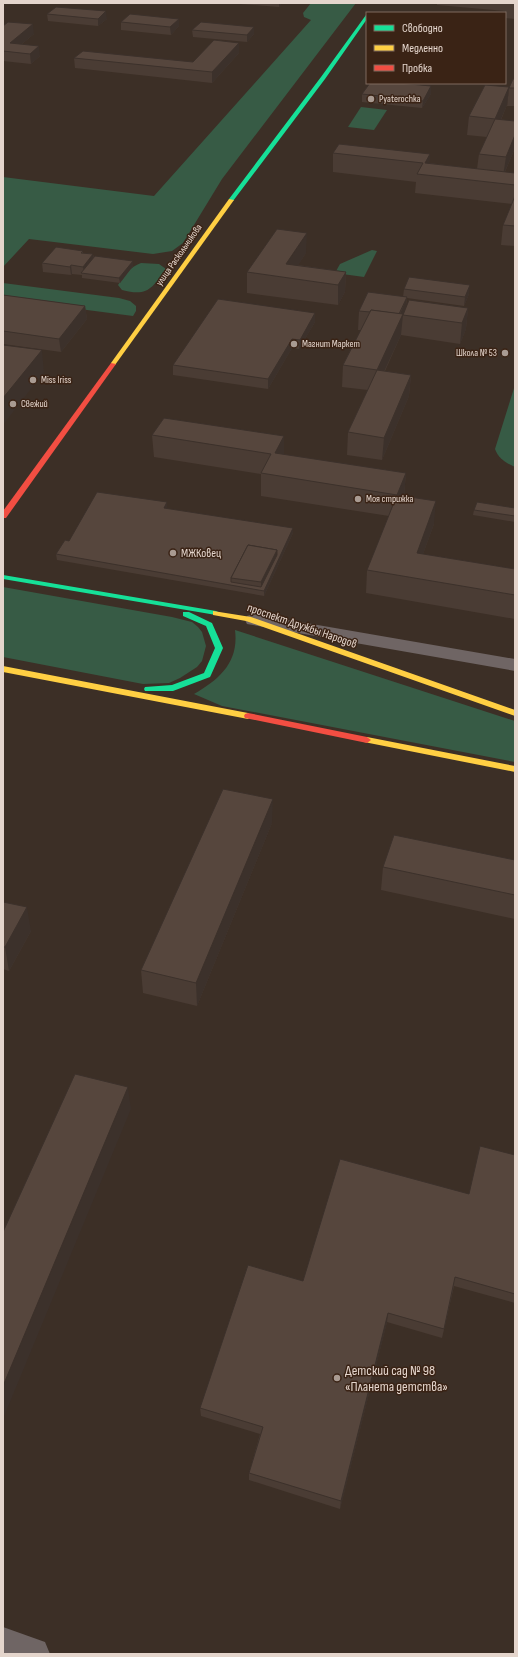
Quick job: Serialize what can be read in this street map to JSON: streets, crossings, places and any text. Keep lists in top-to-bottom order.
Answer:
{
  "streets": {
    "street": ["улица Раскольникова", "проспект Дружбы Народов"]
  },
  "places": [
    "Pyaterochka",
    "Магнит Маркет",
    "Школа № 53",
    "Miss Iriss",
    "Свежий",
    "Моя стрижка",
    "МЖКовец",
    "Детский сад № 98 «Планета детства»"
  ],
  "legend": ["Свободно", "Медленно", "Пробка"]
}
